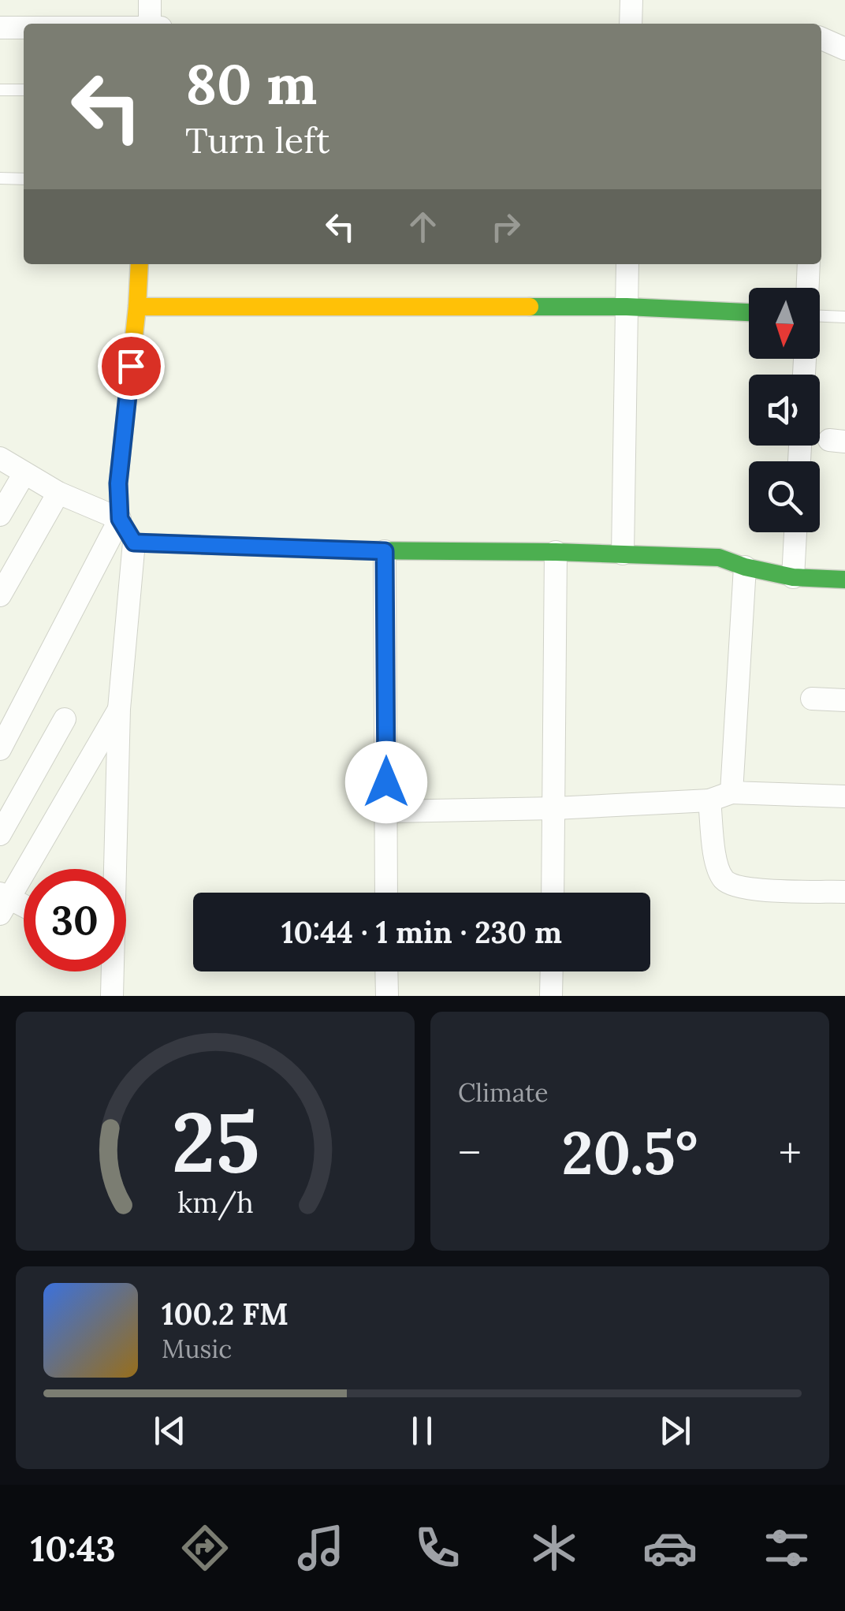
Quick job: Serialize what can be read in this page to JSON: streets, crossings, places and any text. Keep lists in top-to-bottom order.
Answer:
{
  "north": "bottom",
  "page": {
    "turn": ["80 m", "Turn left"],
    "limit": "30",
    "trip": "10:44 · 1 min · 230 m",
    "tile": "Climate",
    "heat": ["−", "20.5°", "+"],
    "song": ["100.2 FM", "Music"],
    "tabs": "10:43",
    "gauge": ["25", "km/h"]
  }
}
